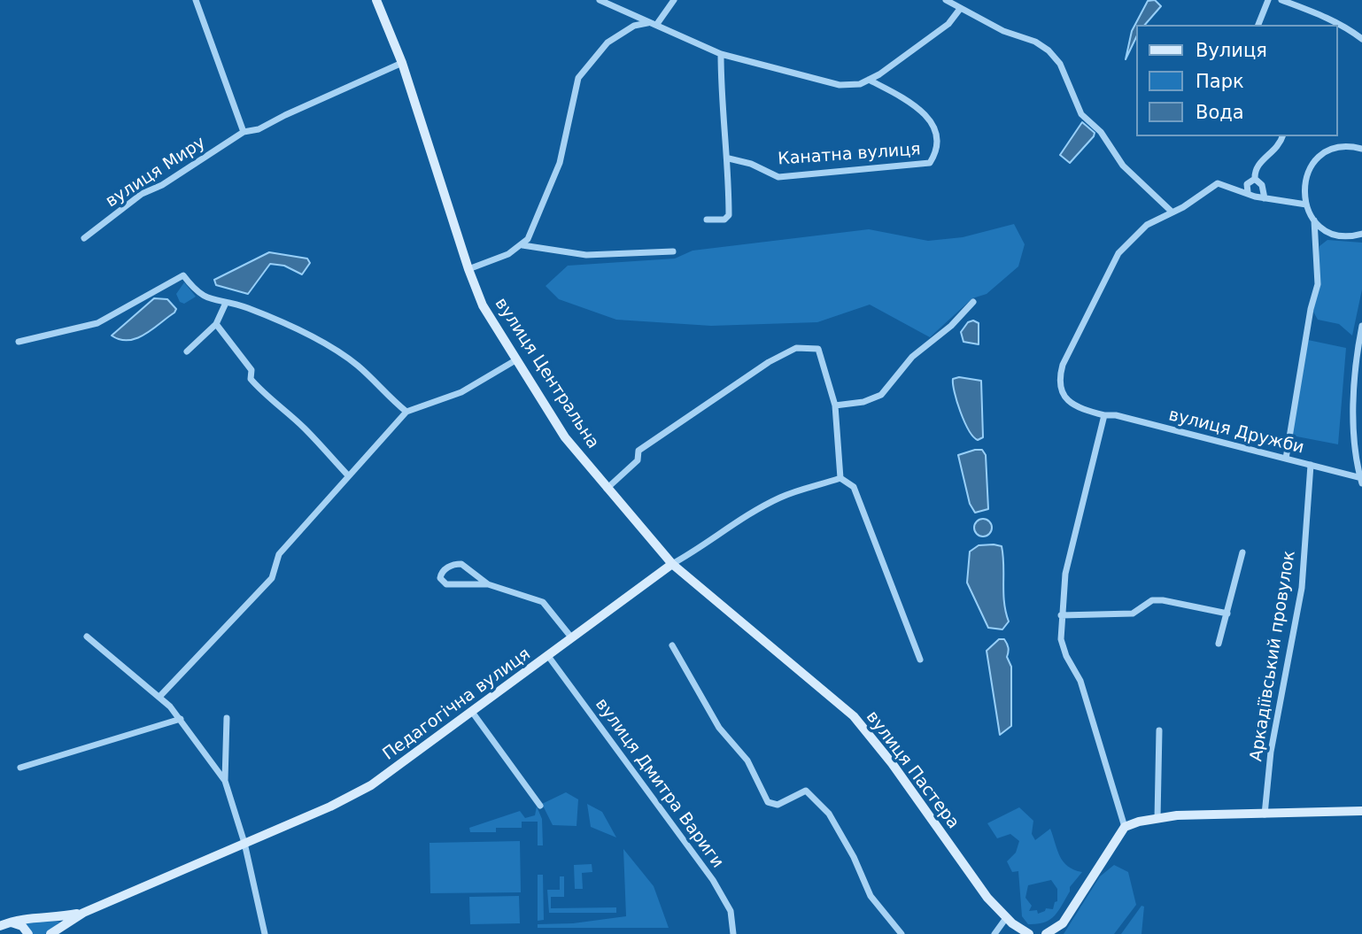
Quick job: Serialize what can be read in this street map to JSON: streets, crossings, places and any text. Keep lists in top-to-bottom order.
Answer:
{
  "streets": {
    "street": [
      "Канатна вулиця",
      "вулиця Миру",
      "вулиця Центральна",
      "вулиця Дружби",
      "Аркадіївський провулок",
      "Педагогічна вулиця",
      "вулиця Пастера",
      "вулиця Дмитра Вариги"
    ]
  },
  "crossings": [
    ["вулиця Миру", "вулиця Центральна"],
    ["вулиця Центральна", "Педагогічна вулиця"],
    ["вулиця Центральна", "вулиця Пастера"],
    ["вулиця Дружби", "Аркадіївський провулок"],
    ["Педагогічна вулиця", "вулиця Пастера"],
    ["Педагогічна вулиця", "вулиця Дмитра Вариги"]
  ],
  "legend": ["Вулиця", "Парк", "Вода"]
}
